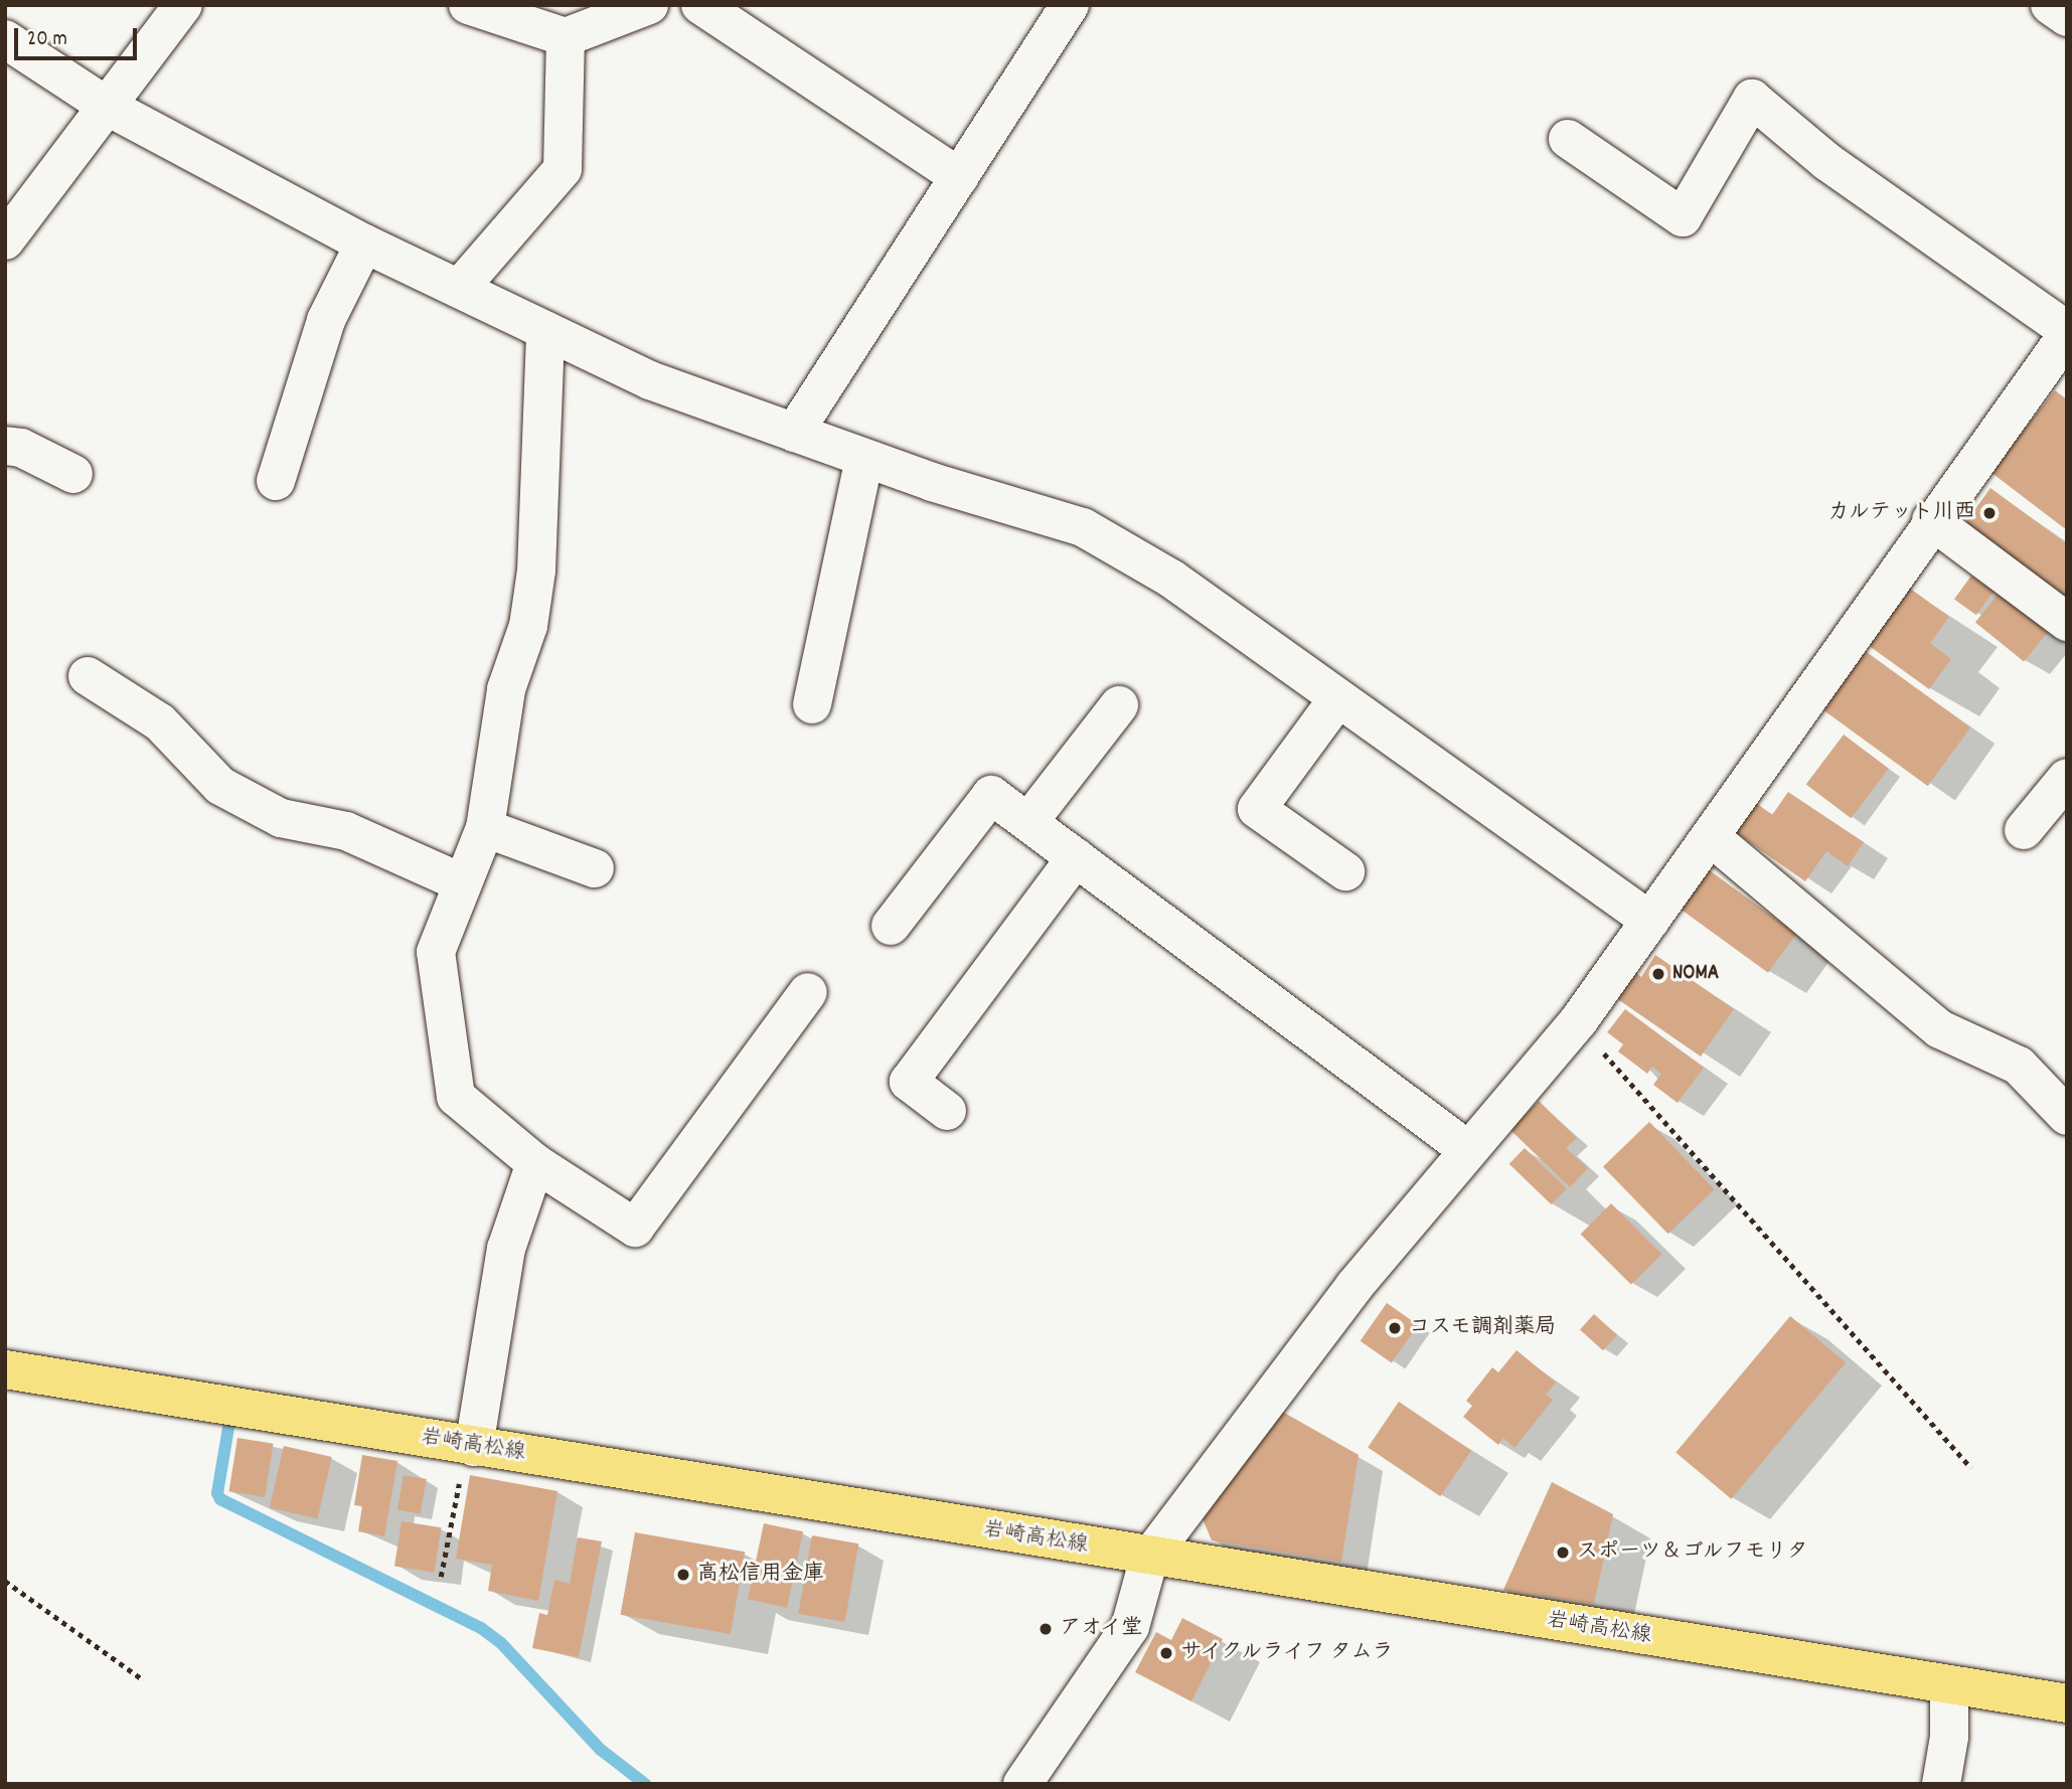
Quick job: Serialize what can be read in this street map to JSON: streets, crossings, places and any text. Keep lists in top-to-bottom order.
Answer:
{
  "streets": {
    "main road": ["岩崎高松線"]
  },
  "places": [
    "カルテット川西",
    "NOMA",
    "コスモ調剤薬局",
    "スポーツ＆ゴルフモリタ",
    "高松信用金庫",
    "アオイ堂",
    "サイクルライフ タムラ"
  ],
  "scale_bar": "20 m"
}
